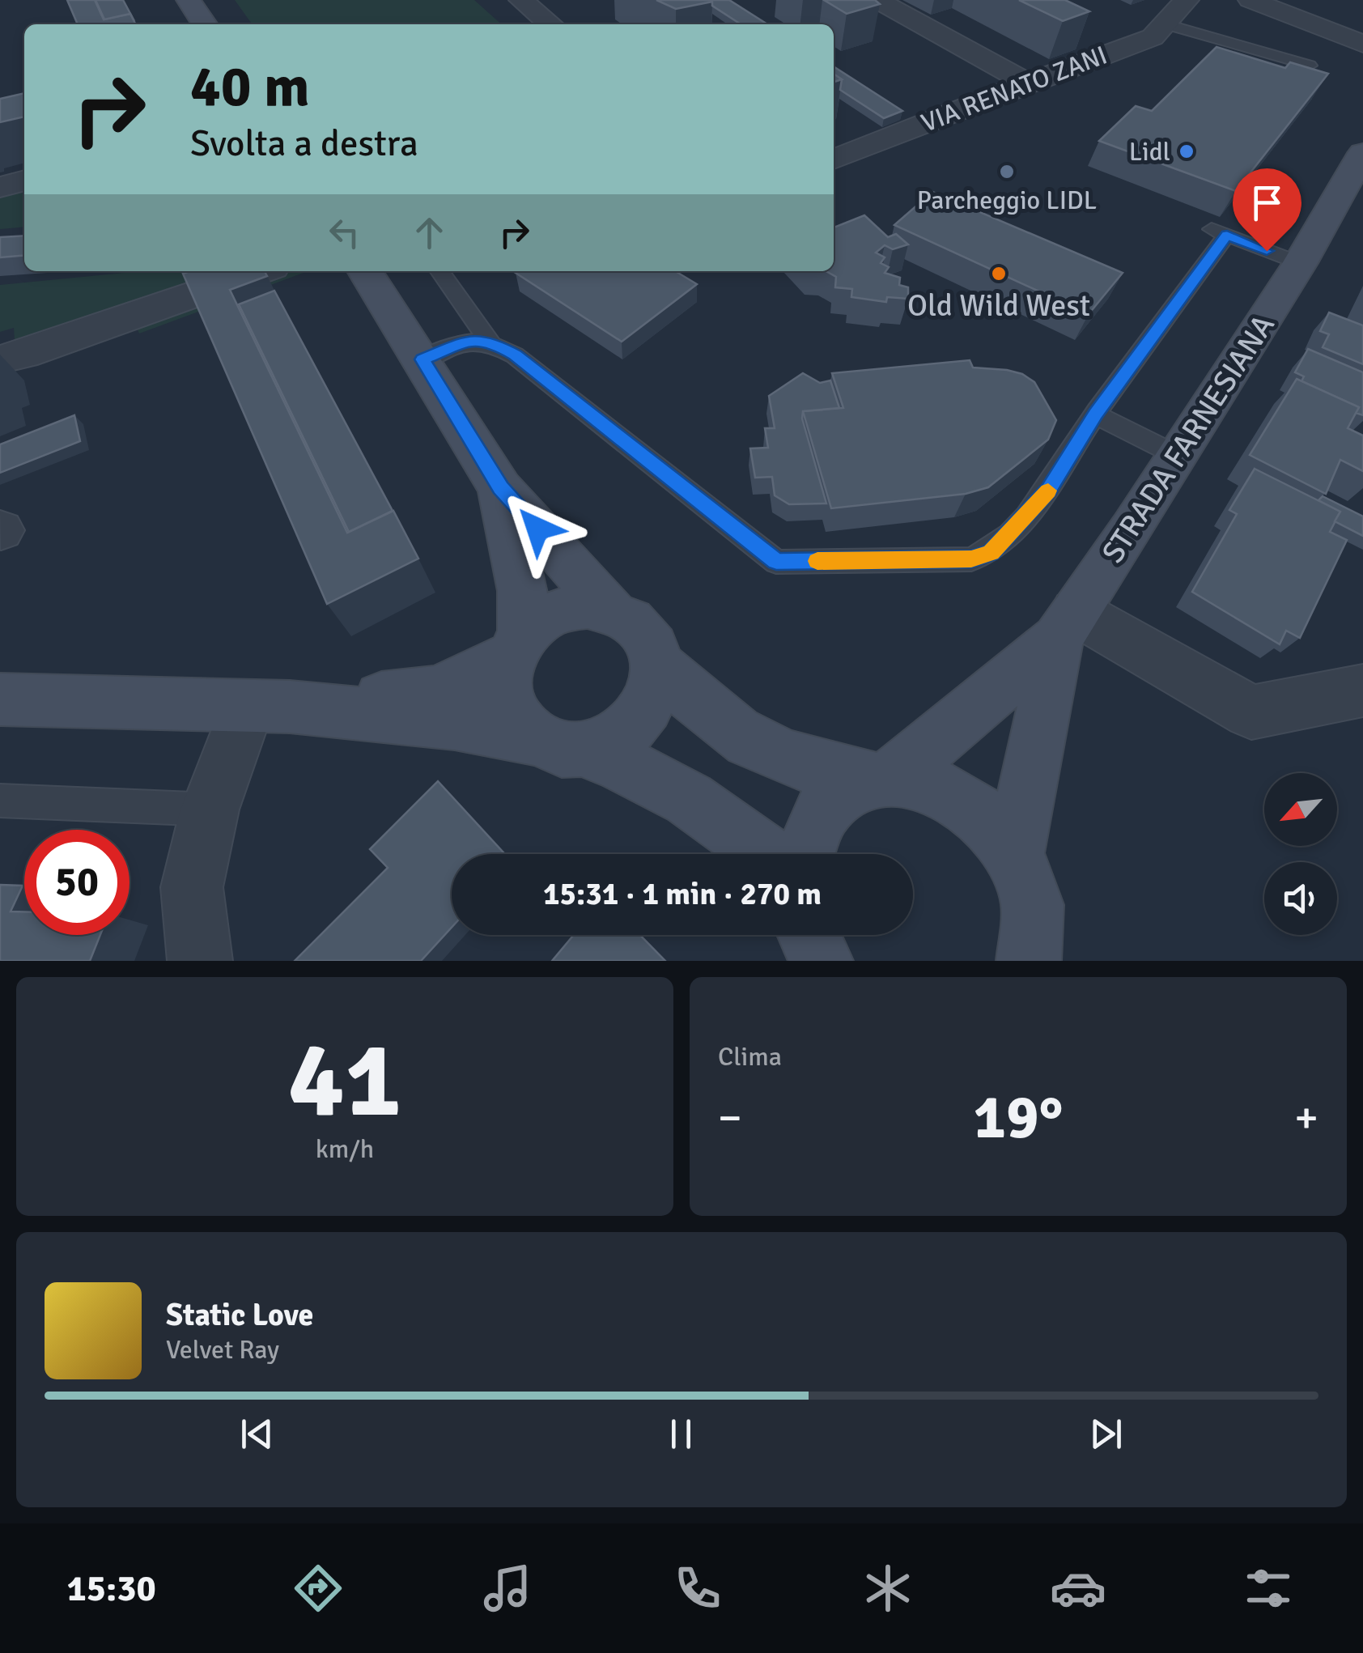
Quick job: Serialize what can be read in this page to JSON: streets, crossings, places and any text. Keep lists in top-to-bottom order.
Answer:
{
  "streets": {
    "main road": ["STRADA FARNESIANA"],
    "street": ["VIA RENATO ZANI"]
  },
  "places": ["Lidl", "Parcheggio LIDL", "Old Wild West"],
  "north": "bottom left",
  "page": {
    "turn": ["40 m", "Svolta a destra"],
    "limit": "50",
    "trip": "15:31 · 1 min · 270 m",
    "tile": [
      ["41", "km/h"],
      "Clima"
    ],
    "heat": ["−", "19°", "+"],
    "song": ["Static Love", "Velvet Ray"],
    "tabs": "15:30"
  }
}
